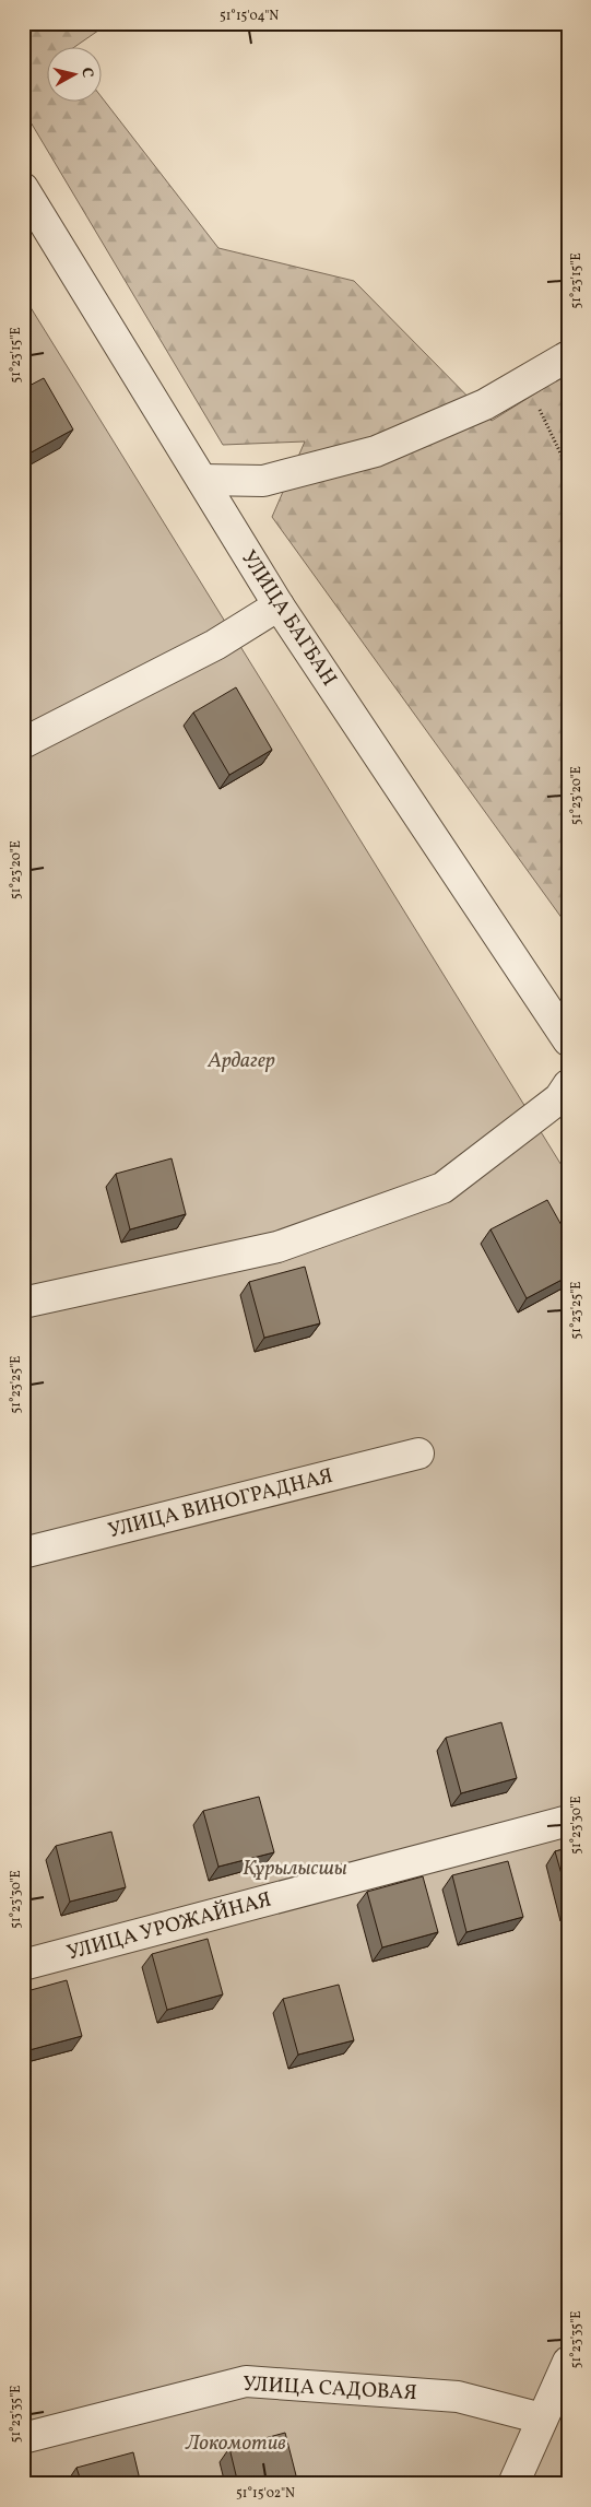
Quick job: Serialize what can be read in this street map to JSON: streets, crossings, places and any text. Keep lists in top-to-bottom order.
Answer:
{
  "streets": {
    "street": [
      "УЛИЦА БАГБАН",
      "УЛИЦА ВИНОГРАДНАЯ",
      "УЛИЦА УРОЖАЙНАЯ",
      "УЛИЦА САДОВАЯ"
    ]
  },
  "parks": ["Ардагер", "Құрылысшы", "Локомотив"],
  "north": "right",
  "coordinates": [
    "51°15'04\"N",
    "51°23'15\"E",
    "51°23'20\"E",
    "51°23'25\"E",
    "51°23'30\"E",
    "51°23'35\"E",
    "51°15'02\"N"
  ]
}
